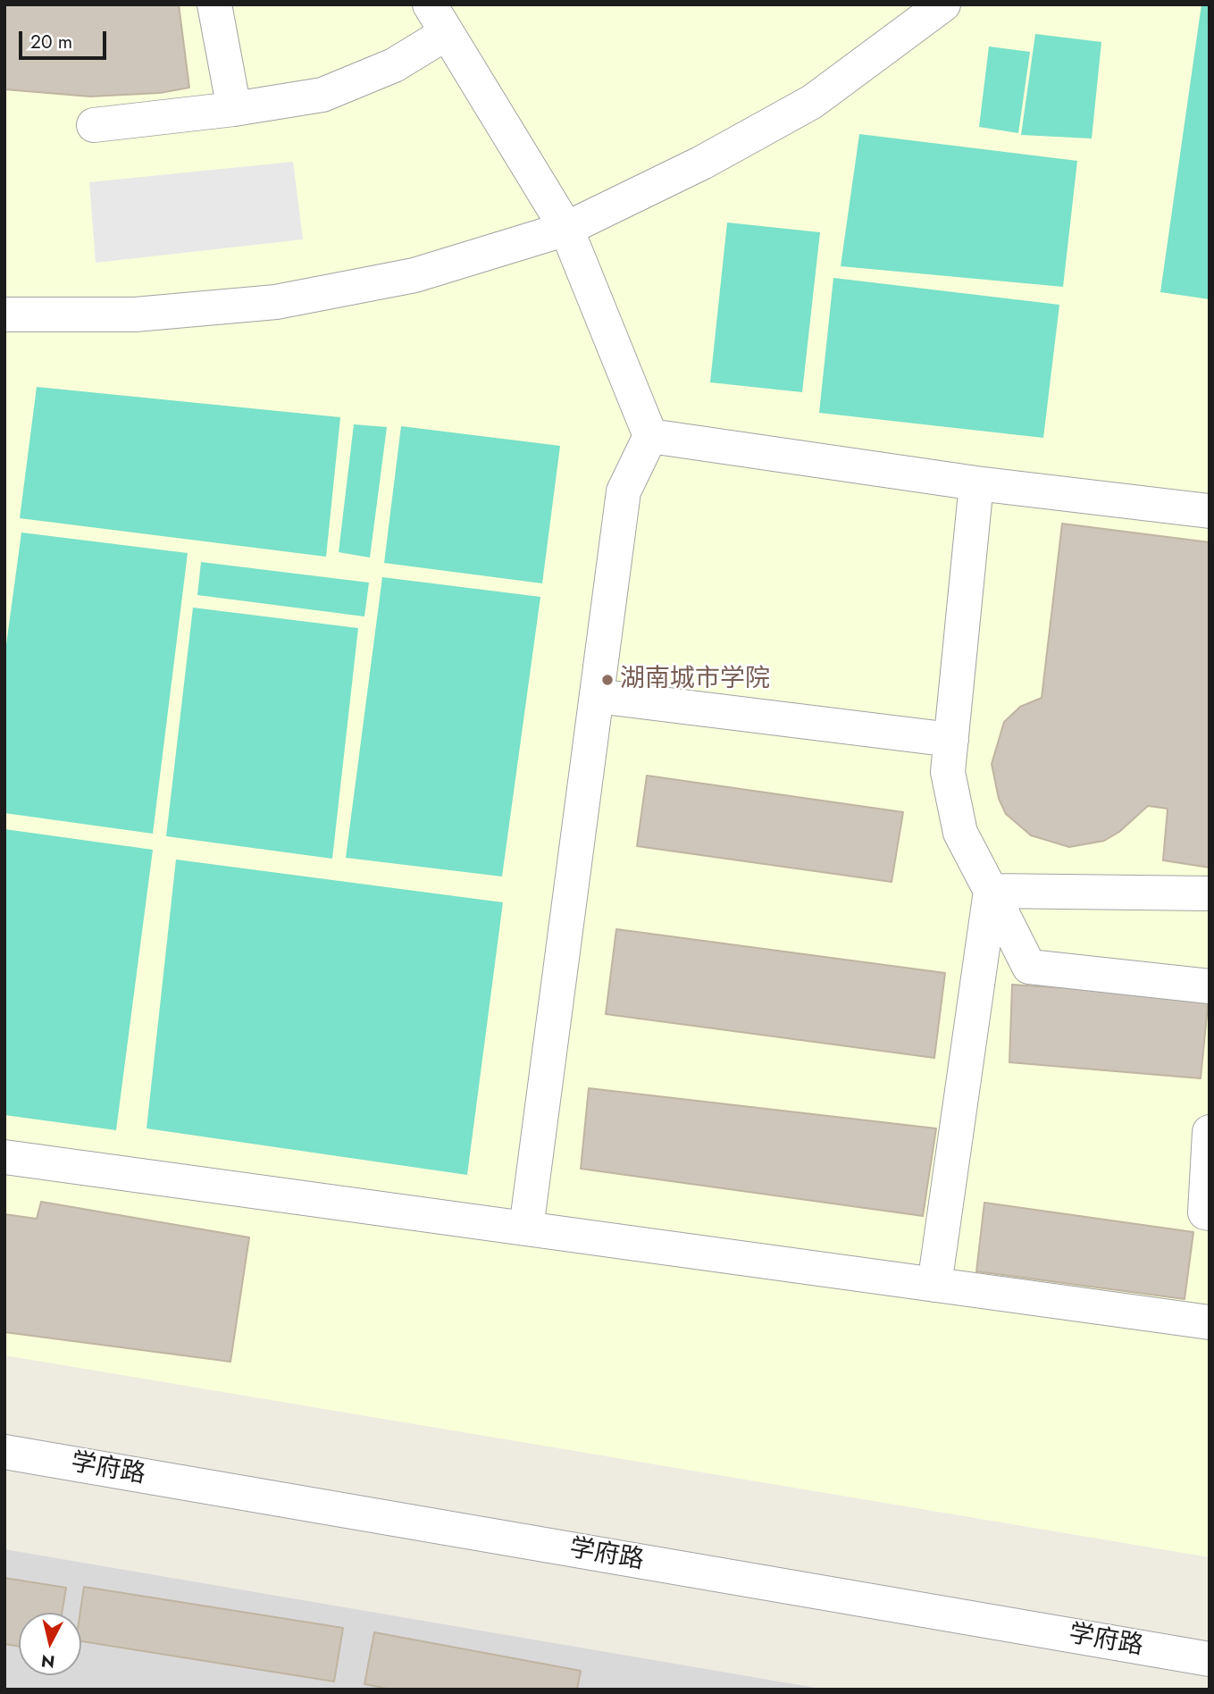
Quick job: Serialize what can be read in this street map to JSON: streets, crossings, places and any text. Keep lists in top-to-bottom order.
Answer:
{
  "streets": {
    "street": ["学府路"]
  },
  "places": ["湖南城市学院"],
  "scale_bar": "20 m",
  "north": "bottom"
}
